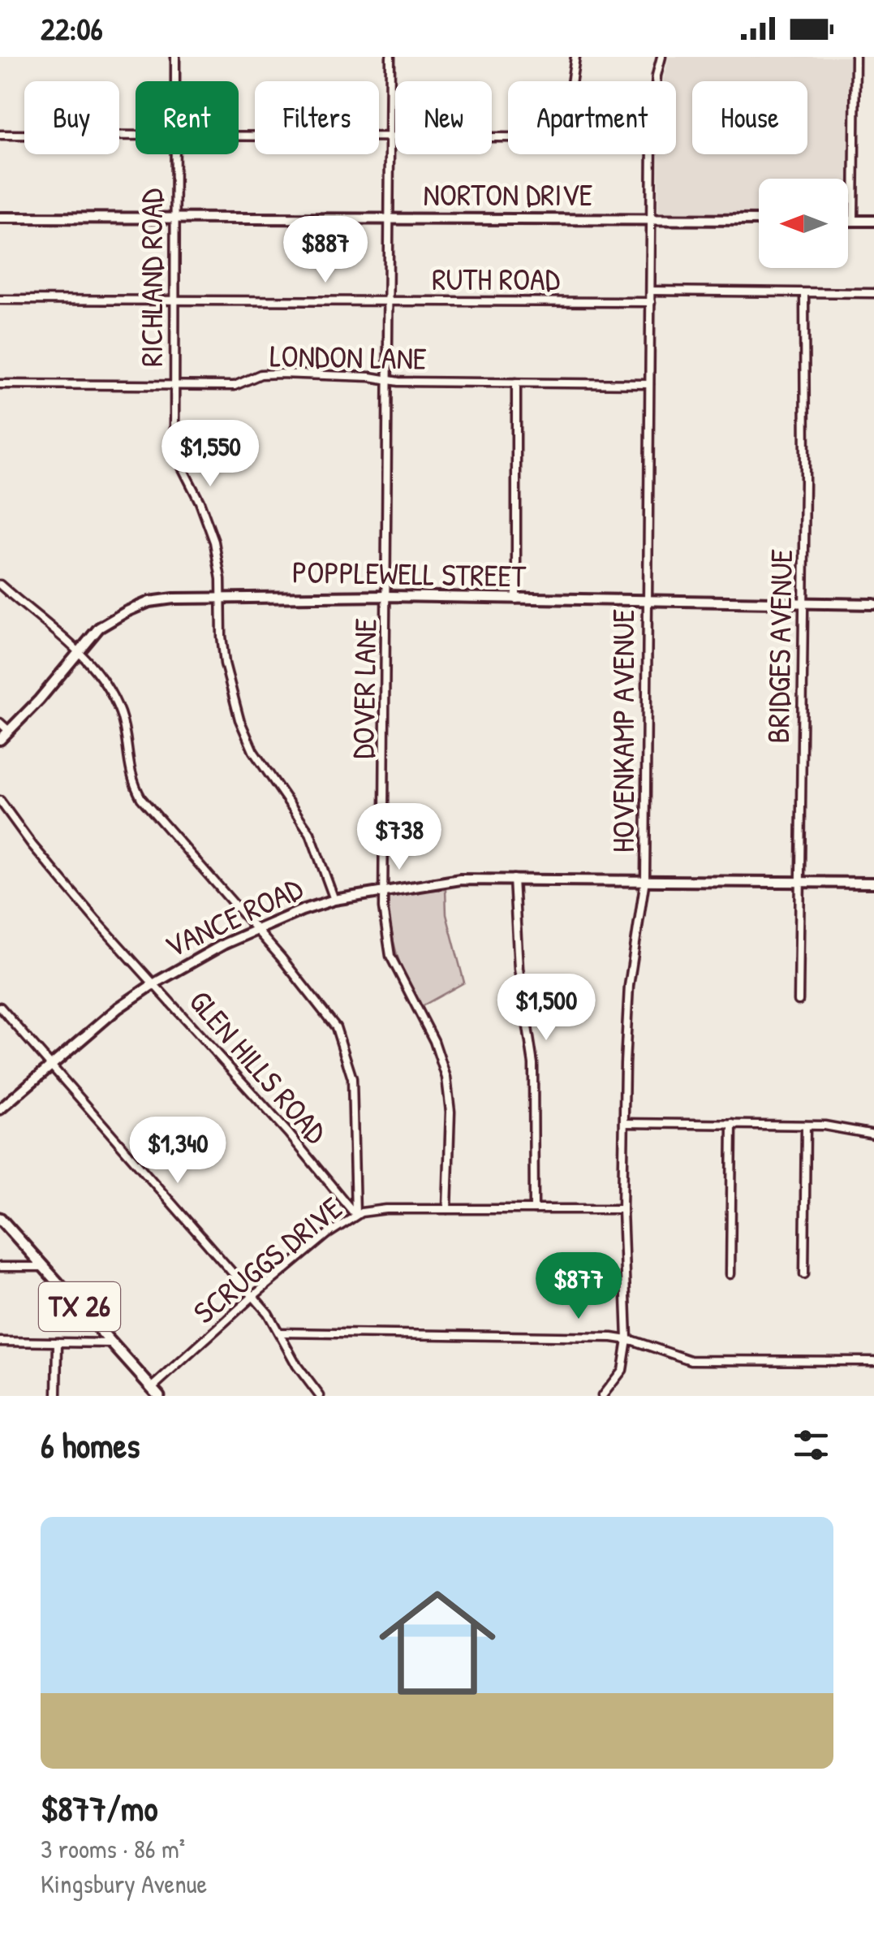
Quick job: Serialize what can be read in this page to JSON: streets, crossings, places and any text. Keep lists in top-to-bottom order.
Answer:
{
  "streets": {
    "main road": ["TX 26"],
    "street": [
      "NORTON DRIVE",
      "RICHLAND ROAD",
      "RUTH ROAD",
      "LONDON LANE",
      "POPPLEWELL STREET",
      "BRIDGES AVENUE",
      "DOVER LANE",
      "HOVENKAMP AVENUE",
      "VANCE ROAD",
      "GLEN HILLS ROAD",
      "SCRUGGS DRIVE"
    ]
  },
  "crossings": [
    ["NORTON DRIVE", "RICHLAND ROAD"],
    ["NORTON DRIVE", "DOVER LANE"],
    ["NORTON DRIVE", "HOVENKAMP AVENUE"],
    ["RICHLAND ROAD", "RUTH ROAD"],
    ["RICHLAND ROAD", "LONDON LANE"],
    ["RICHLAND ROAD", "POPPLEWELL STREET"],
    ["RICHLAND ROAD", "VANCE ROAD"],
    ["RUTH ROAD", "DOVER LANE"],
    ["RUTH ROAD", "HOVENKAMP AVENUE"],
    ["LONDON LANE", "DOVER LANE"],
    ["LONDON LANE", "HOVENKAMP AVENUE"],
    ["POPPLEWELL STREET", "BRIDGES AVENUE"],
    ["POPPLEWELL STREET", "DOVER LANE"],
    ["POPPLEWELL STREET", "HOVENKAMP AVENUE"],
    ["BRIDGES AVENUE", "VANCE ROAD"],
    ["DOVER LANE", "VANCE ROAD"],
    ["DOVER LANE", "SCRUGGS DRIVE"],
    ["HOVENKAMP AVENUE", "VANCE ROAD"],
    ["HOVENKAMP AVENUE", "SCRUGGS DRIVE"],
    ["VANCE ROAD", "GLEN HILLS ROAD"],
    ["GLEN HILLS ROAD", "SCRUGGS DRIVE"],
    ["SCRUGGS DRIVE", "TX 26"]
  ],
  "north": "left",
  "page": {
    "status": "22:06",
    "chip": [
      "Buy",
      "Rent",
      "Filters",
      "New",
      "Apartment",
      "House"
    ],
    "price": [
      "$887",
      "$1,550",
      "$738",
      "$1,500",
      "$1,340",
      "$877"
    ],
    "heading": "6 homes",
    "list": [
      {
        "name": "$877/mo",
        "note": "3 rooms · 86 m² · Kingsbury Avenue"
      }
    ]
  }
}
